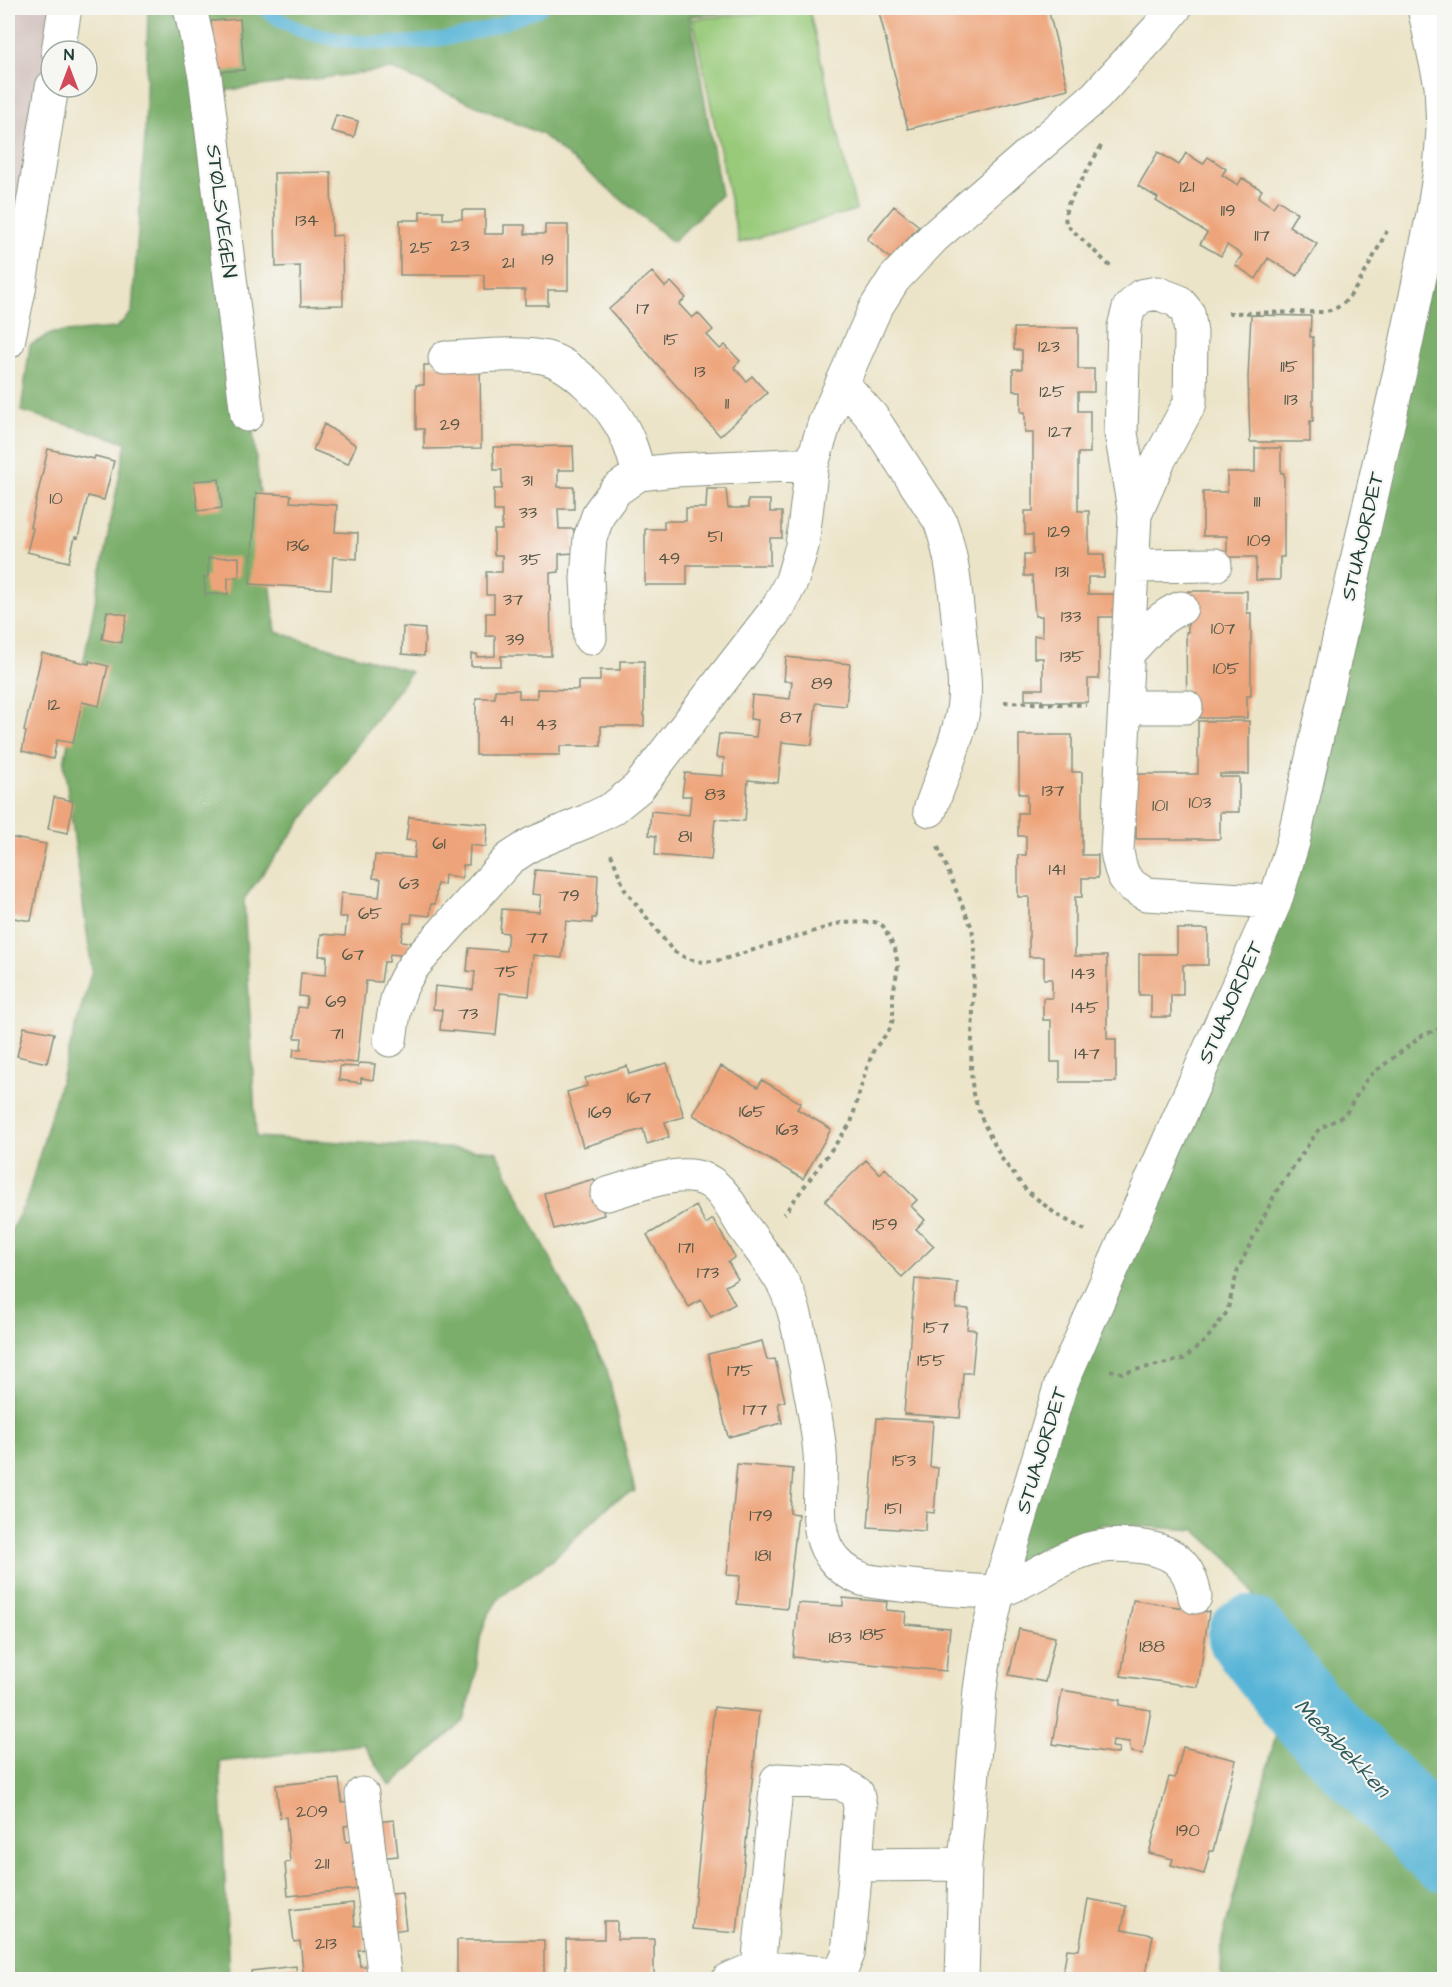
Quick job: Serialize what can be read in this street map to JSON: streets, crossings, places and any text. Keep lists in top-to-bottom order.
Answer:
{
  "streets": {
    "street": ["STØLSVEGEN", "STUAJORDET"]
  },
  "water": ["Meåsbekken"],
  "house_numbers": [
    "121",
    "119",
    "134",
    "117",
    "23",
    "25",
    "19",
    "21",
    "17",
    "15",
    "123",
    "115",
    "13",
    "125",
    "113",
    "11",
    "29",
    "127",
    "31",
    "10",
    "111",
    "33",
    "129",
    "51",
    "109",
    "136",
    "49",
    "35",
    "131",
    "37",
    "133",
    "107",
    "39",
    "135",
    "105",
    "89",
    "12",
    "87",
    "41",
    "43",
    "137",
    "83",
    "103",
    "101",
    "81",
    "61",
    "141",
    "63",
    "79",
    "65",
    "77",
    "67",
    "75",
    "143",
    "69",
    "145",
    "73",
    "71",
    "147",
    "167",
    "165",
    "169",
    "163",
    "159",
    "171",
    "173",
    "157",
    "155",
    "175",
    "177",
    "153",
    "151",
    "179",
    "181",
    "185",
    "183",
    "188",
    "209",
    "190",
    "211",
    "213"
  ],
  "north": "top"
}
